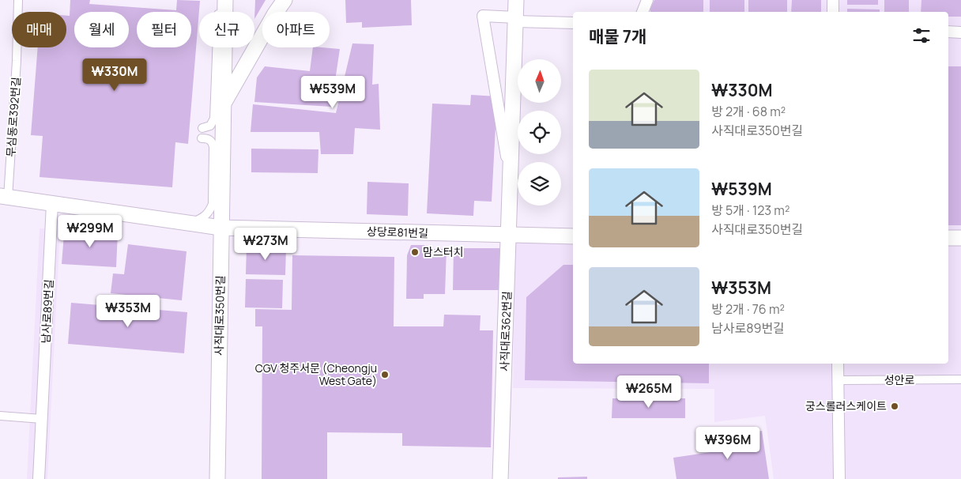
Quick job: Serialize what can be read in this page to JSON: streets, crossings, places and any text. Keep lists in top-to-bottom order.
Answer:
{
  "streets": {
    "street": [
      "무심동로392번길",
      "상당로81번길",
      "남사로89번길",
      "사직대로350번길",
      "사직대로362번길"
    ],
    "lane": ["성안로"]
  },
  "crossings": [
    ["무심동로392번길", "상당로81번길"],
    ["무심동로392번길", "남사로89번길"],
    ["무심동로392번길", "사직대로350번길"],
    ["상당로81번길", "사직대로350번길"],
    ["상당로81번길", "사직대로362번길"]
  ],
  "places": ["맘스터치", "CGV 청주서문 (Cheongju West Gate)", "궁스롤러스케이트"],
  "north": "top",
  "page": {
    "chip": [
      "매매",
      "월세",
      "필터",
      "신규",
      "아파트"
    ],
    "heading": "매물 7개",
    "price": [
      "₩330M",
      "₩539M",
      "₩299M",
      "₩273M",
      "₩353M",
      "₩265M",
      "₩396M"
    ],
    "list": [
      {
        "name": "₩330M",
        "note": "방 2개 · 68 m² · 사직대로350번길"
      },
      {
        "name": "₩539M",
        "note": "방 5개 · 123 m² · 사직대로350번길"
      },
      {
        "name": "₩353M",
        "note": "방 2개 · 76 m² · 남사로89번길"
      }
    ]
  }
}
